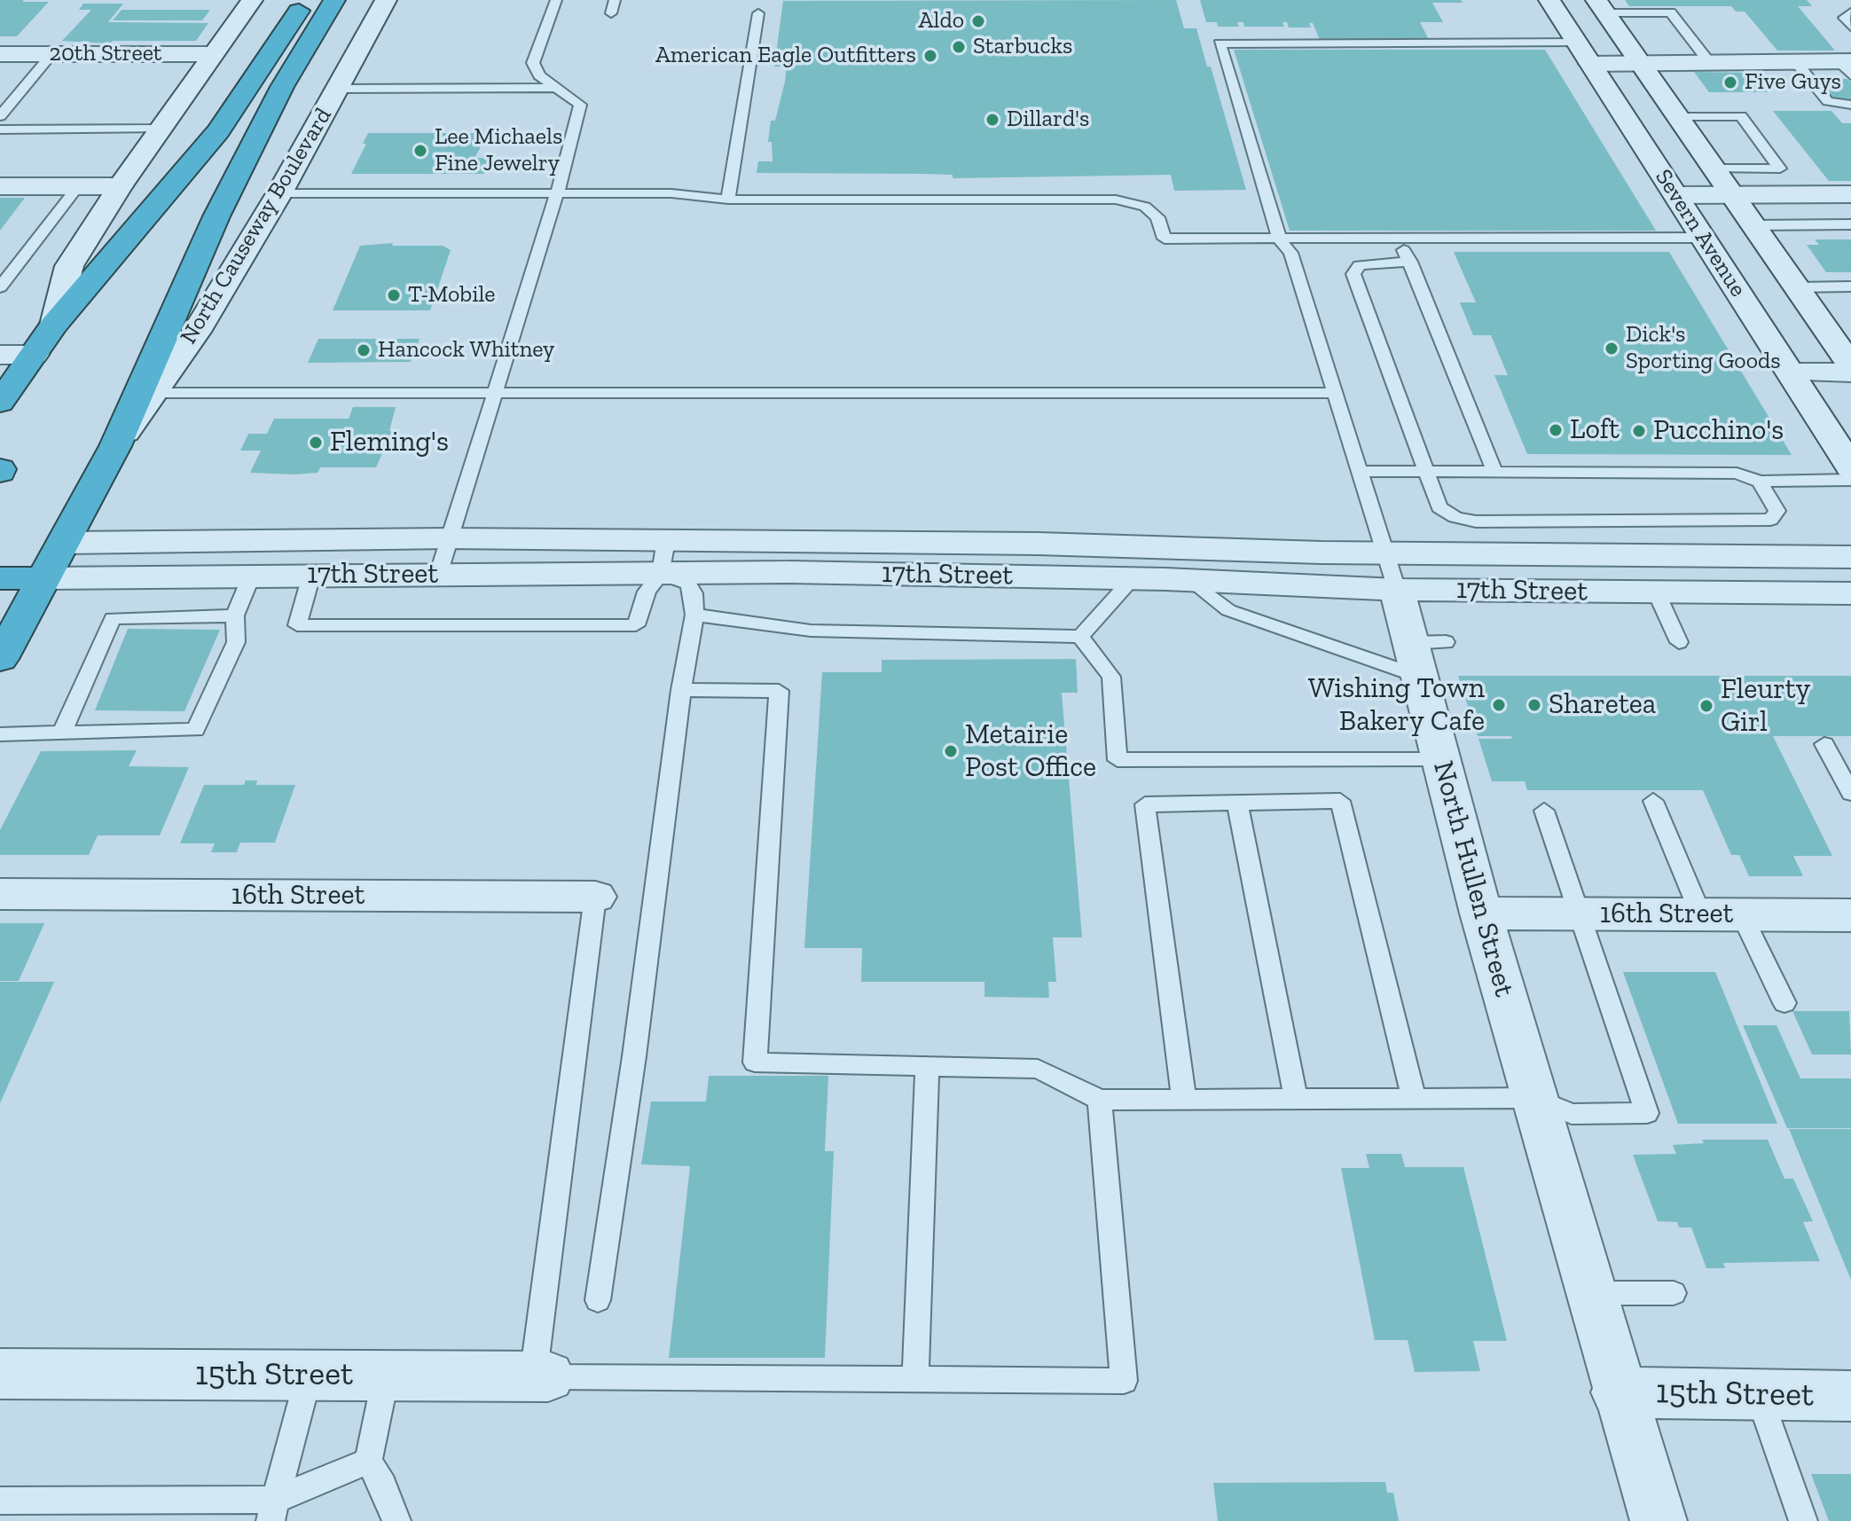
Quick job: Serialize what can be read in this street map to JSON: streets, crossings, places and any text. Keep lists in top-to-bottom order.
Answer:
{
  "streets": {
    "highway": ["North Causeway Boulevard"],
    "street": [
      "20th Street",
      "Severn Avenue",
      "17th Street",
      "North Hullen Street",
      "16th Street",
      "15th Street"
    ]
  },
  "crossings": [
    ["North Causeway Boulevard", "17th Street"],
    ["17th Street", "North Hullen Street"],
    ["North Hullen Street", "16th Street"],
    ["North Hullen Street", "15th Street"]
  ],
  "places": [
    "Aldo",
    "Starbucks",
    "American Eagle Outfitters",
    "Five Guys",
    "Dillard's",
    "Lee Michaels Fine Jewelry",
    "T-Mobile",
    "Dick's Sporting Goods",
    "Hancock Whitney",
    "Loft",
    "Pucchino's",
    "Fleming's",
    "Wishing Town Bakery Cafe",
    "Sharetea",
    "Fleurty Girl",
    "Metairie Post Office"
  ]
}
